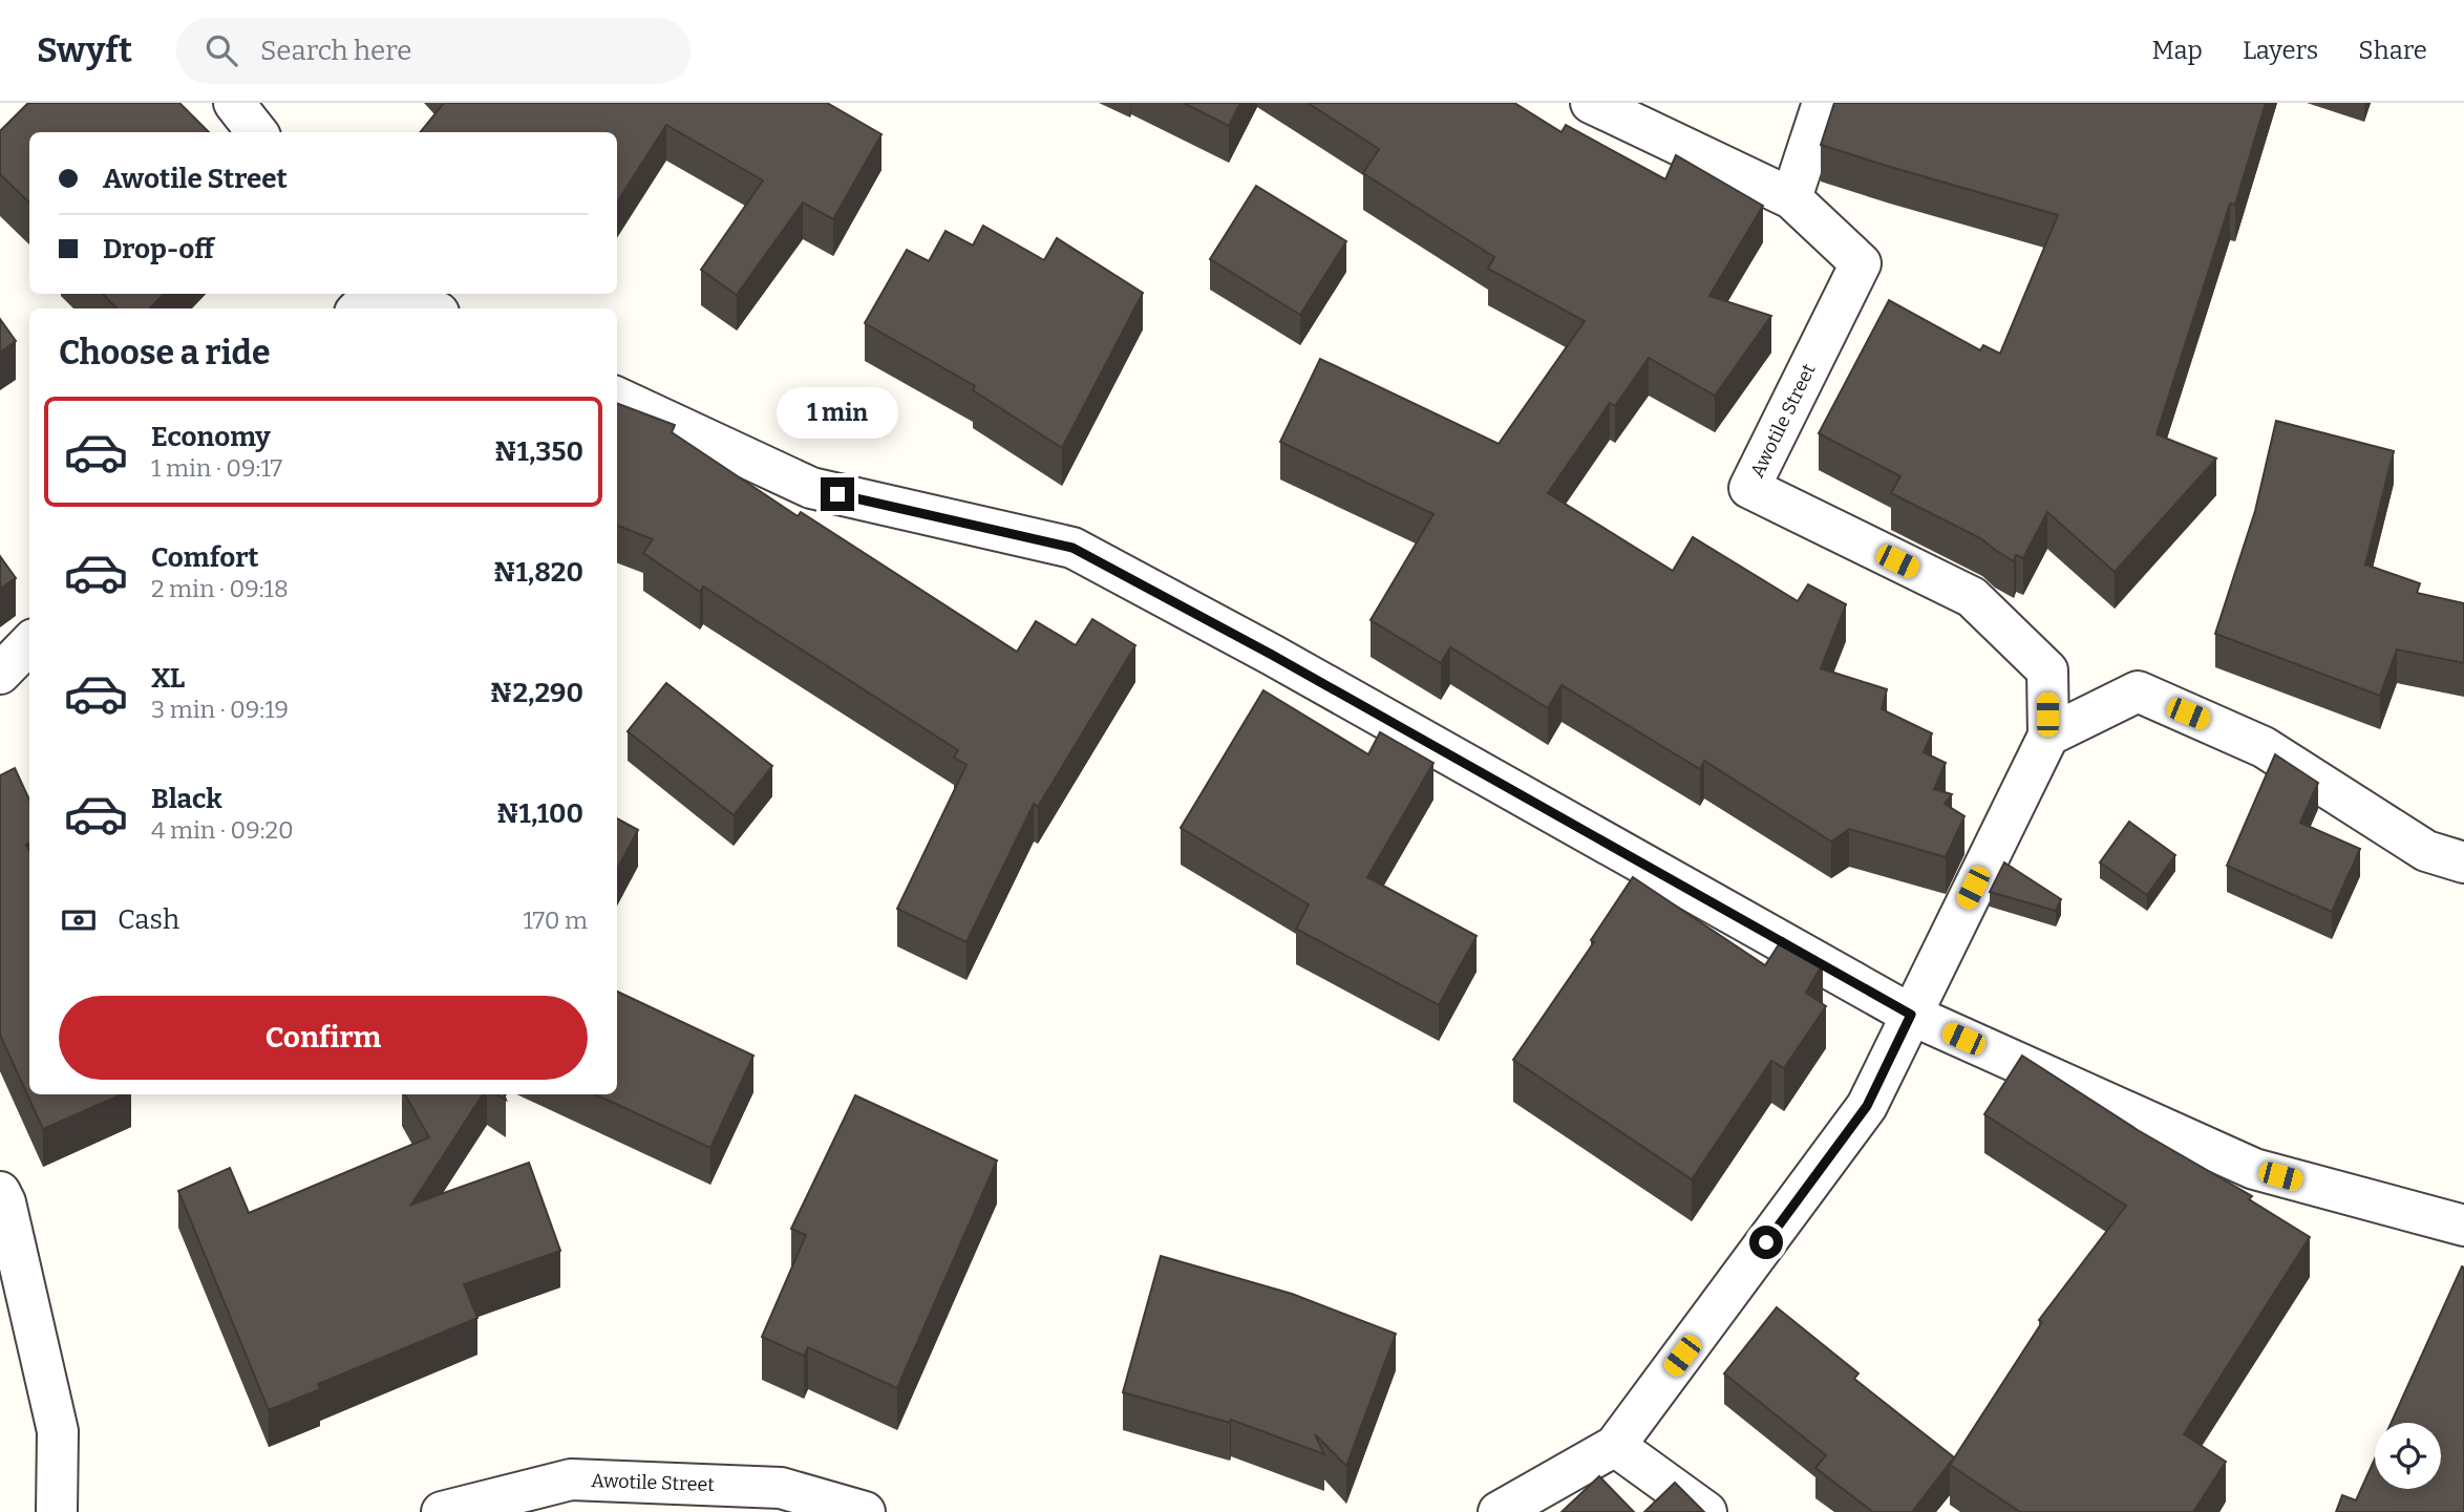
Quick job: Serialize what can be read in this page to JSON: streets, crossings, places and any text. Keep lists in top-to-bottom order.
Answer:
{
  "streets": {
    "street": ["Awotile Street"]
  },
  "page": {
    "header": "Swyft",
    "search": "Search here",
    "nav": ["Map", "Layers", "Share"],
    "banner": ["Awotile Street", "Drop-off"],
    "heading": "Choose a ride",
    "bubble": "1 min",
    "list": [
      {
        "name": "Economy",
        "note": "1 min · 09:17",
        "value": "₦1,350"
      },
      {
        "name": "Comfort",
        "note": "2 min · 09:18",
        "value": "₦1,820"
      },
      {
        "name": "XL",
        "note": "3 min · 09:19",
        "value": "₦2,290"
      },
      {
        "name": "Black",
        "note": "4 min · 09:20",
        "value": "₦1,100"
      }
    ],
    "pay": ["Cash", "170 m"],
    "buttons": "Confirm"
  }
}
